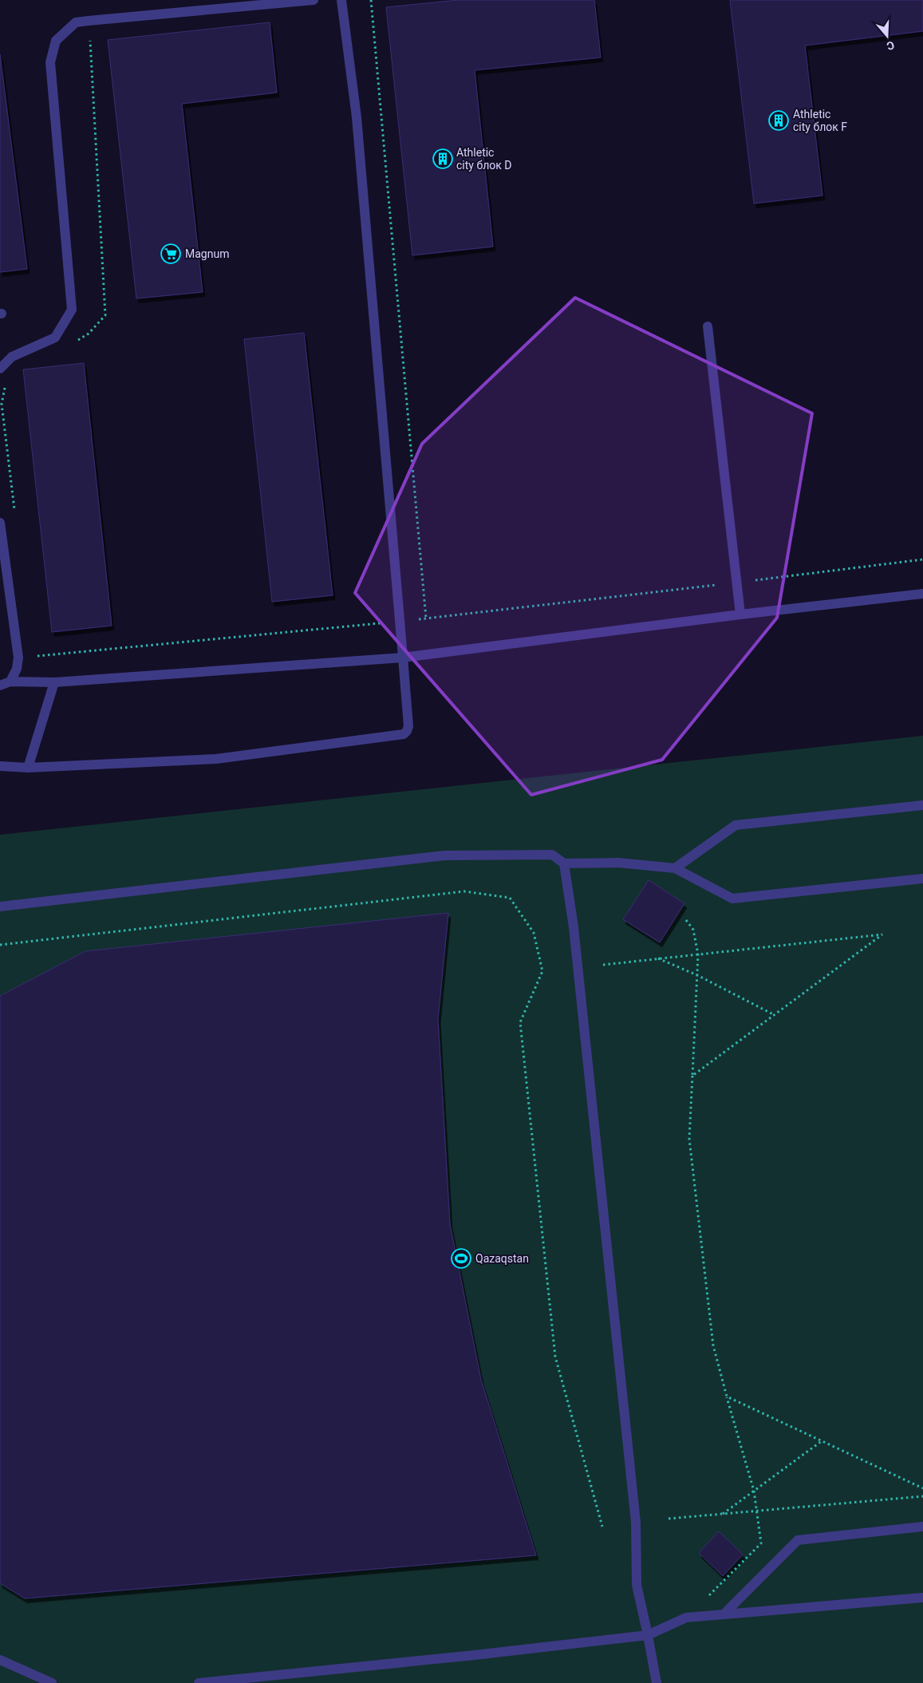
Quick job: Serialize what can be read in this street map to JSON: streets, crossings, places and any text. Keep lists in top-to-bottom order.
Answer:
{
  "places": {
    "building": ["Athletic city блок F", "Athletic city блок D"],
    "supermarket": ["Magnum"],
    "sports": ["Qazaqstan"]
  },
  "north": "bottom"
}
